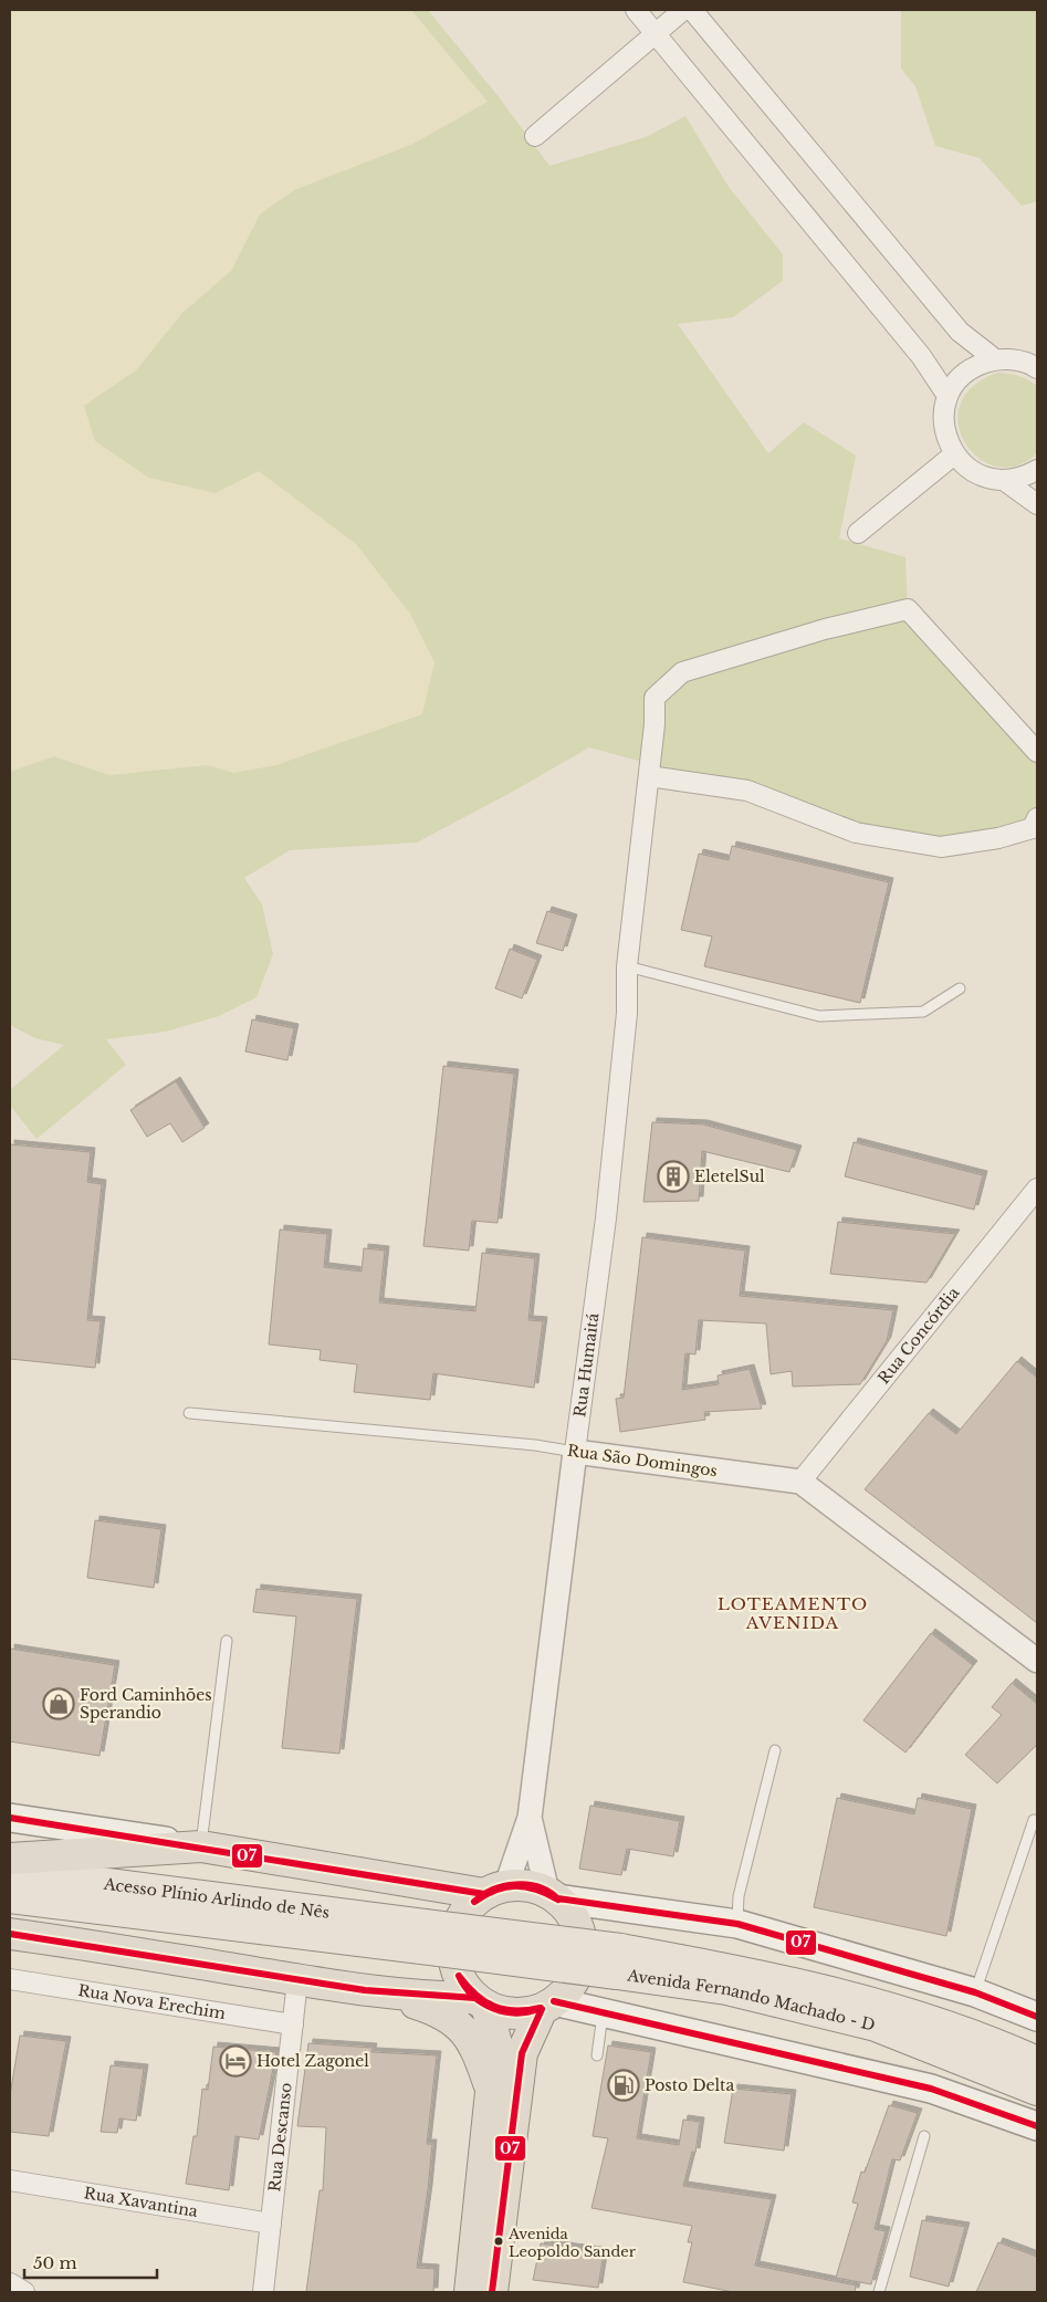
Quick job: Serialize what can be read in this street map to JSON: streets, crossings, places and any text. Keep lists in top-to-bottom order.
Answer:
{
  "streets": {
    "main road": ["Acesso Plínio Arlindo de Nês", "Avenida Fernando Machado - D"],
    "street": [
      "Rua Concórdia",
      "Rua Humaitá",
      "Rua São Domingos",
      "Rua Nova Erechim",
      "Rua Descanso",
      "Rua Xavantina"
    ]
  },
  "crossings": [
    ["Rua Concórdia", "Rua São Domingos"],
    ["Rua Humaitá", "Rua São Domingos"],
    ["Acesso Plínio Arlindo de Nês", "Avenida Fernando Machado - D"],
    ["Rua Nova Erechim", "Rua Descanso"],
    ["Rua Descanso", "Rua Xavantina"]
  ],
  "districts": ["LOTEAMENTO AVENIDA"],
  "places": {
    "building": ["EletelSul"],
    "shop": ["Ford Caminhões Sperandio"],
    "hotel": ["Hotel Zagonel"],
    "fuel station": ["Posto Delta"],
    "other": ["Avenida Leopoldo Sander"]
  },
  "lines": ["transit line 07"],
  "scale_bar": "50 m"
}
